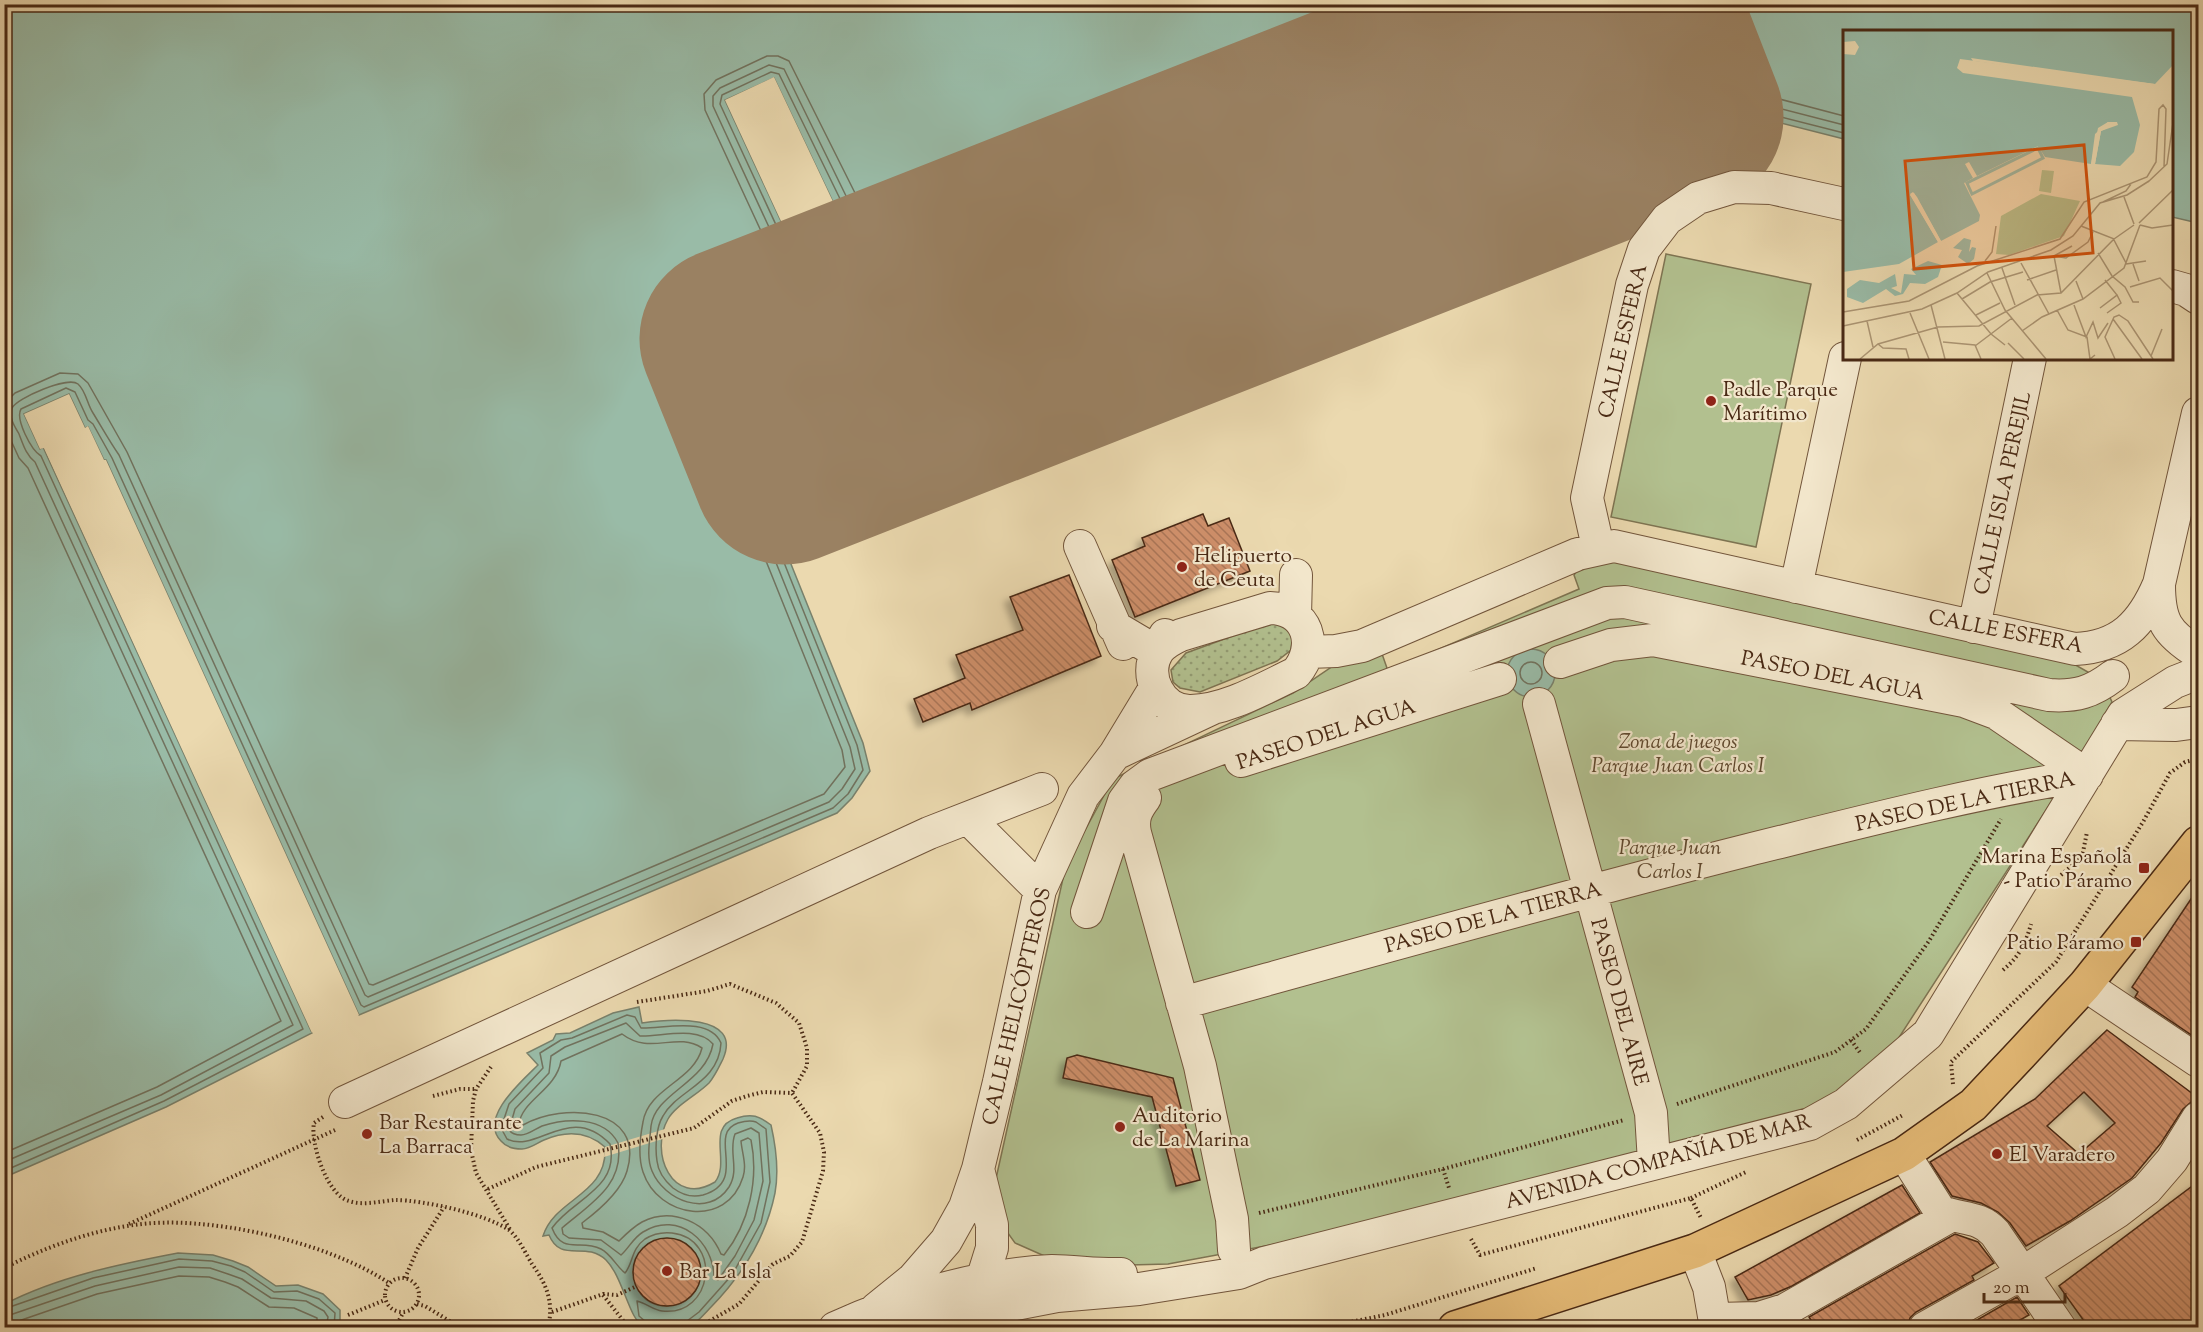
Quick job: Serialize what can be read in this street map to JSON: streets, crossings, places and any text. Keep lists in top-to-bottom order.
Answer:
{
  "streets": {
    "street": [
      "CALLE ESFERA",
      "CALLE ISLA PEREJIL",
      "PASEO DEL AGUA",
      "PASEO DE LA TIERRA",
      "PASEO DEL AIRE",
      "CALLE HELICÓPTEROS",
      "AVENIDA COMPAÑÍA DE MAR"
    ]
  },
  "crossings": [
    ["CALLE ESFERA", "CALLE ISLA PEREJIL"],
    ["CALLE ESFERA", "CALLE HELICÓPTEROS"],
    ["CALLE ESFERA", "AVENIDA COMPAÑÍA DE MAR"],
    ["PASEO DEL AGUA", "PASEO DE LA TIERRA"],
    ["PASEO DEL AGUA", "PASEO DEL AIRE"],
    ["PASEO DEL AGUA", "AVENIDA COMPAÑÍA DE MAR"],
    ["PASEO DE LA TIERRA", "PASEO DEL AIRE"],
    ["PASEO DE LA TIERRA", "AVENIDA COMPAÑÍA DE MAR"],
    ["PASEO DEL AIRE", "AVENIDA COMPAÑÍA DE MAR"]
  ],
  "parks": ["Zona de juegos Parque Juan Carlos I", "Parque Juan Carlos I"],
  "places": {
    "other": [
      "Padle Parque Marítimo",
      "Helipuerto de Ceuta",
      "Auditorio de La Marina",
      "Bar Restaurante La Barraca",
      "El Varadero",
      "Bar La Isla"
    ],
    "transit": ["Marina Española - Patio Páramo", "Patio Páramo"]
  },
  "scale_bar": "20 m"
}
